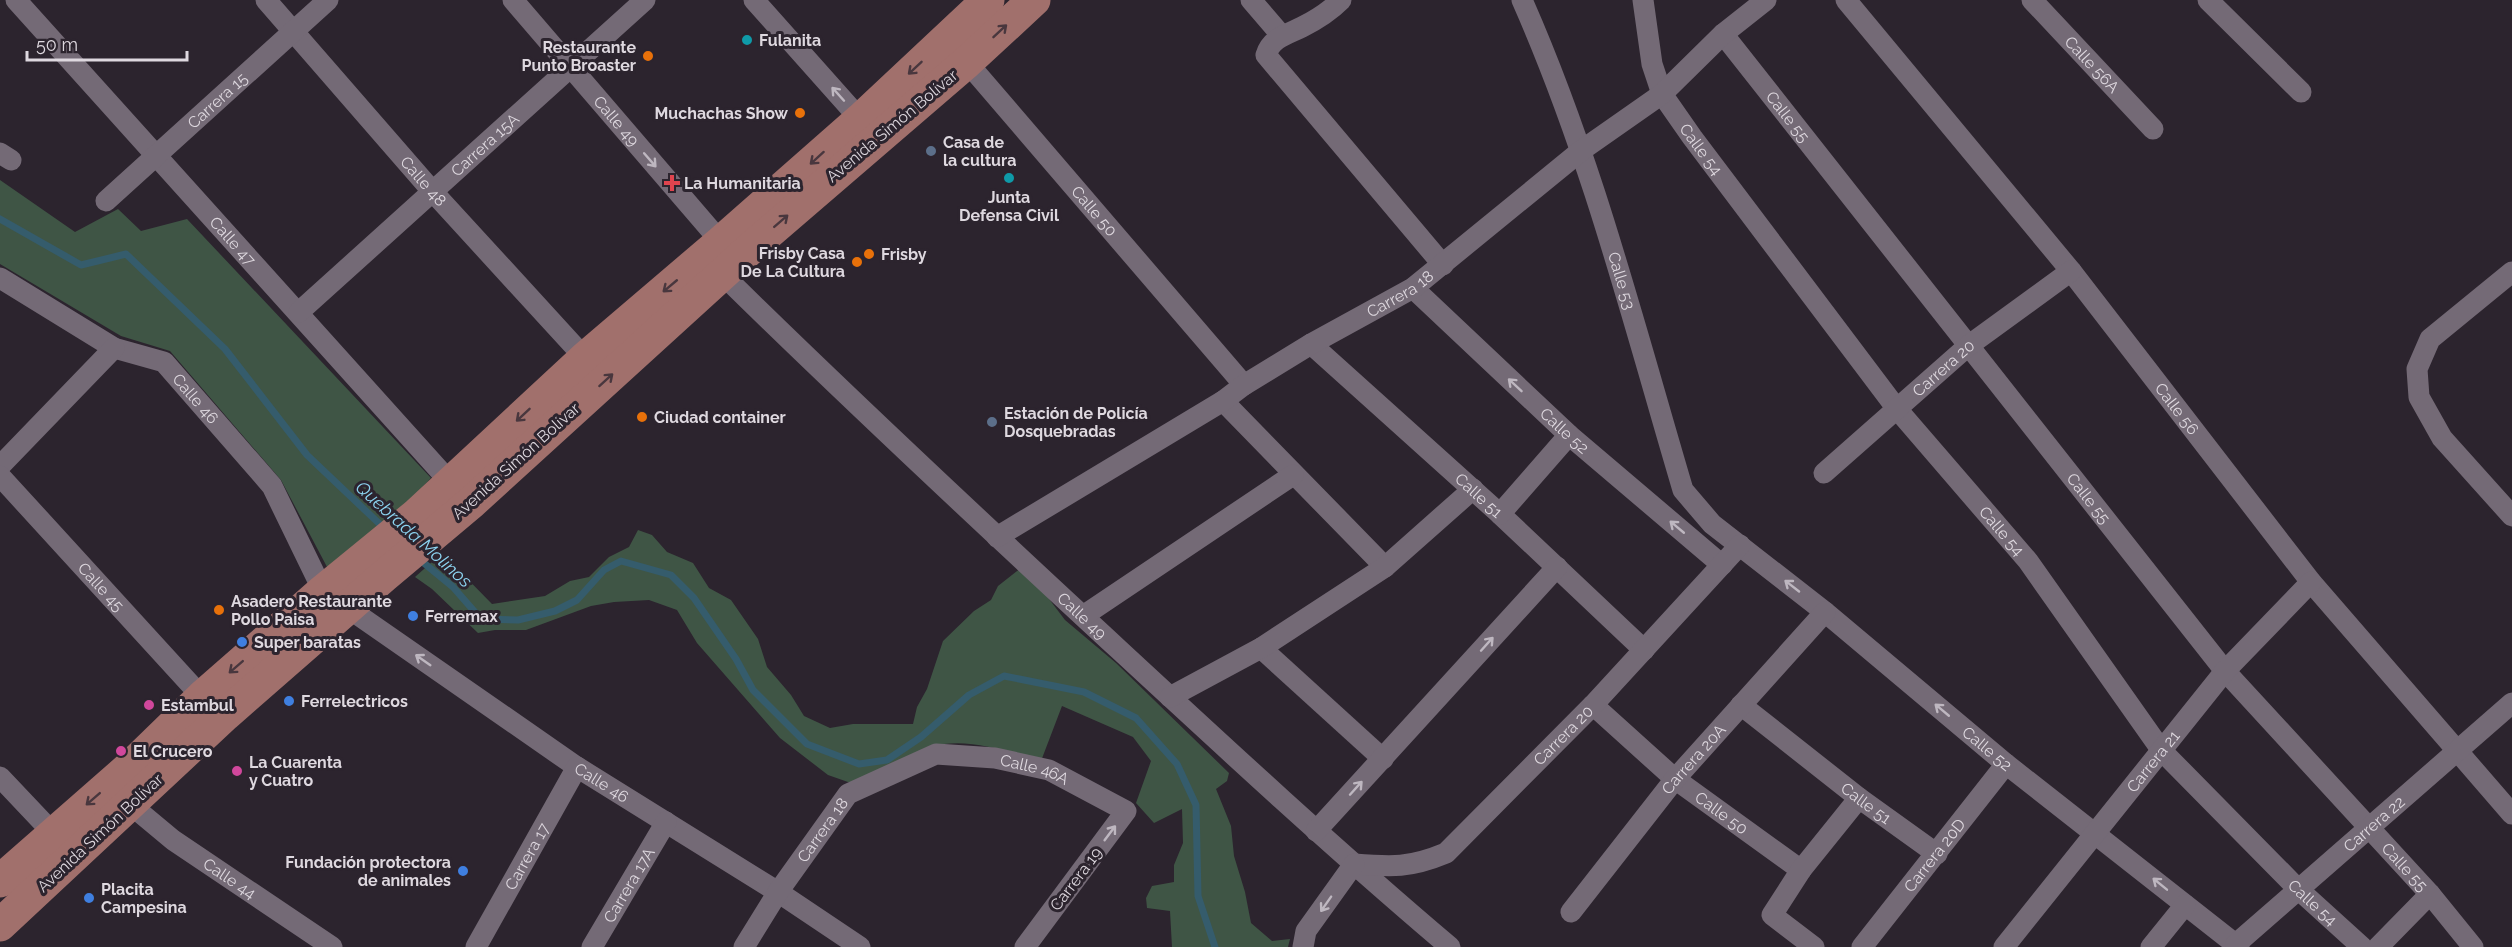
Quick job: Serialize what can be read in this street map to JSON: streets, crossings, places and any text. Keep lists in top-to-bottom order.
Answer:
{
  "streets": {
    "main road": ["Avenida Simón Bolívar"],
    "street": [
      "Calle 56A",
      "Carrera 15",
      "Calle 55",
      "Calle 49",
      "Carrera 15A",
      "Calle 54",
      "Calle 48",
      "Calle 50",
      "Calle 47",
      "Calle 53",
      "Carrera 18",
      "Carrera 20",
      "Calle 46",
      "Calle 56",
      "Calle 52",
      "Calle 51",
      "Calle 45",
      "Carrera 20A",
      "Carrera 21",
      "Calle 46A",
      "Carrera 22",
      "Carrera 20D",
      "Carrera 17",
      "Calle 44",
      "Carrera 19",
      "Carrera 17A"
    ]
  },
  "crossings": [
    ["Carrera 15", "Calle 48"],
    ["Carrera 15", "Calle 47"],
    ["Calle 55", "Carrera 18"],
    ["Calle 55", "Carrera 20"],
    ["Calle 55", "Carrera 21"],
    ["Calle 55", "Carrera 22"],
    ["Calle 49", "Avenida Simón Bolívar"],
    ["Calle 49", "Carrera 15A"],
    ["Calle 49", "Carrera 18"],
    ["Calle 49", "Carrera 20"],
    ["Avenida Simón Bolívar", "Calle 48"],
    ["Avenida Simón Bolívar", "Calle 50"],
    ["Avenida Simón Bolívar", "Calle 47"],
    ["Avenida Simón Bolívar", "Calle 46"],
    ["Avenida Simón Bolívar", "Calle 45"],
    ["Avenida Simón Bolívar", "Calle 44"],
    ["Carrera 15A", "Calle 48"],
    ["Carrera 15A", "Calle 47"],
    ["Calle 54", "Carrera 18"],
    ["Calle 54", "Carrera 20"],
    ["Calle 54", "Carrera 21"],
    ["Calle 54", "Carrera 22"],
    ["Calle 50", "Carrera 18"],
    ["Calle 50", "Carrera 20"],
    ["Calle 50", "Carrera 20A"],
    ["Calle 53", "Carrera 18"],
    ["Calle 53", "Carrera 20"],
    ["Calle 53", "Calle 52"],
    ["Carrera 18", "Calle 46"],
    ["Carrera 18", "Calle 52"],
    ["Carrera 18", "Calle 51"],
    ["Carrera 18", "Calle 46A"],
    ["Carrera 20", "Calle 56"],
    ["Carrera 20", "Calle 52"],
    ["Carrera 20", "Calle 51"],
    ["Calle 46", "Carrera 17"],
    ["Calle 46", "Carrera 17A"],
    ["Calle 56", "Carrera 21"],
    ["Calle 56", "Carrera 22"],
    ["Calle 52", "Carrera 20A"],
    ["Calle 52", "Carrera 21"],
    ["Calle 52", "Carrera 22"],
    ["Calle 52", "Carrera 20D"],
    ["Calle 51", "Carrera 20A"],
    ["Calle 51", "Carrera 20D"],
    ["Calle 46A", "Carrera 19"]
  ],
  "one_way": ["Calle 52", "Carrera 19"],
  "water": ["Quebrada Molinos"],
  "places": {
    "other": [
      "Fulanita",
      "Restaurante Punto Broaster",
      "Muchachas Show",
      "Casa de la cultura",
      "Junta Defensa Civil",
      "Frisby",
      "Frisby Casa De La Cultura",
      "Ciudad container",
      "Estación de Policía Dosquebradas",
      "Asadero Restaurante Pollo Paisa",
      "Ferremax",
      "Super baratas",
      "Ferrelectricos",
      "Estambul",
      "El Crucero",
      "La Cuarenta y Cuatro",
      "Fundación protectora de animales",
      "Placita Campesina"
    ],
    "health": ["La Humanitaria"]
  },
  "scale_bar": "50 m"
}
